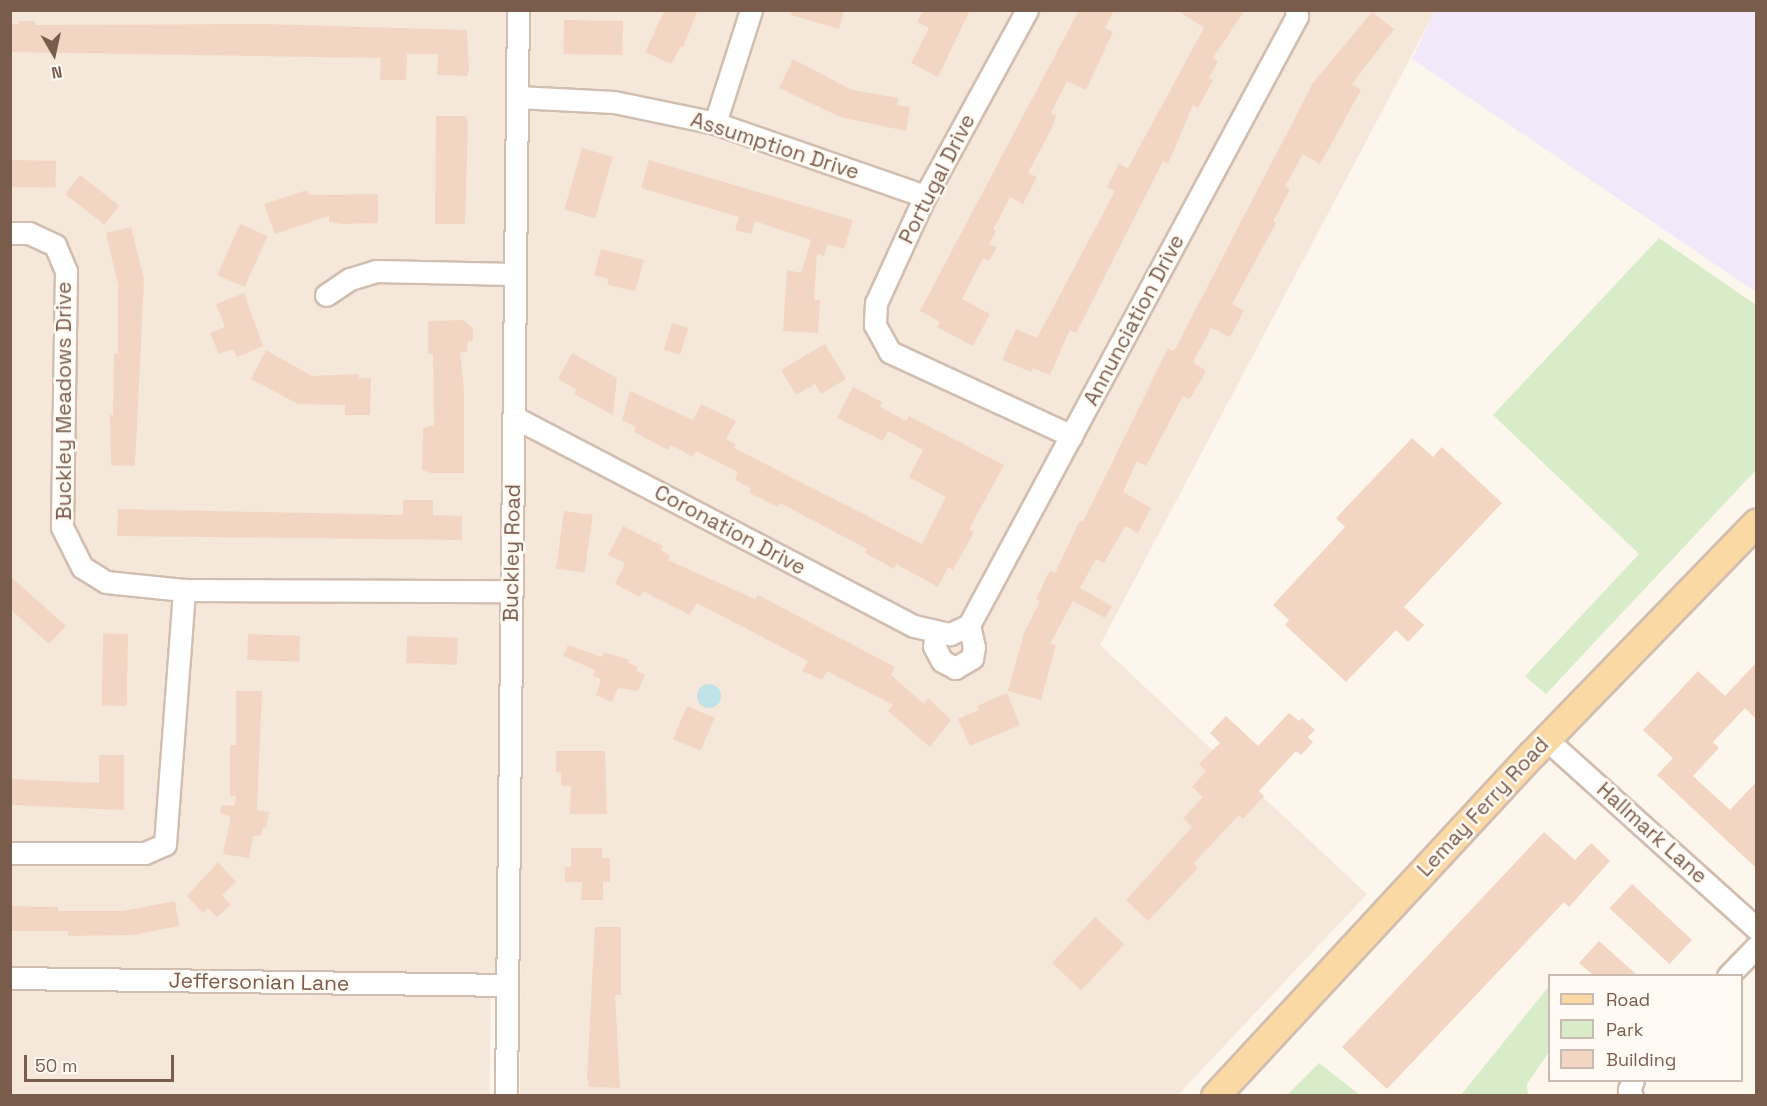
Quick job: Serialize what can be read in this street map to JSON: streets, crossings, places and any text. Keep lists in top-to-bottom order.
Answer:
{
  "streets": {
    "main road": ["Lemay Ferry Road"],
    "street": [
      "Assumption Drive",
      "Portugal Drive",
      "Annunciation Drive",
      "Buckley Meadows Drive",
      "Coronation Drive",
      "Buckley Road",
      "Hallmark Lane",
      "Jeffersonian Lane"
    ]
  },
  "crossings": [
    ["Assumption Drive", "Portugal Drive"],
    ["Assumption Drive", "Buckley Road"],
    ["Portugal Drive", "Annunciation Drive"],
    ["Annunciation Drive", "Coronation Drive"],
    ["Buckley Meadows Drive", "Buckley Road"],
    ["Coronation Drive", "Buckley Road"],
    ["Buckley Road", "Jeffersonian Lane"],
    ["Lemay Ferry Road", "Hallmark Lane"]
  ],
  "legend": ["Road", "Park", "Building"],
  "scale_bar": "50 m",
  "north": "bottom"
}
